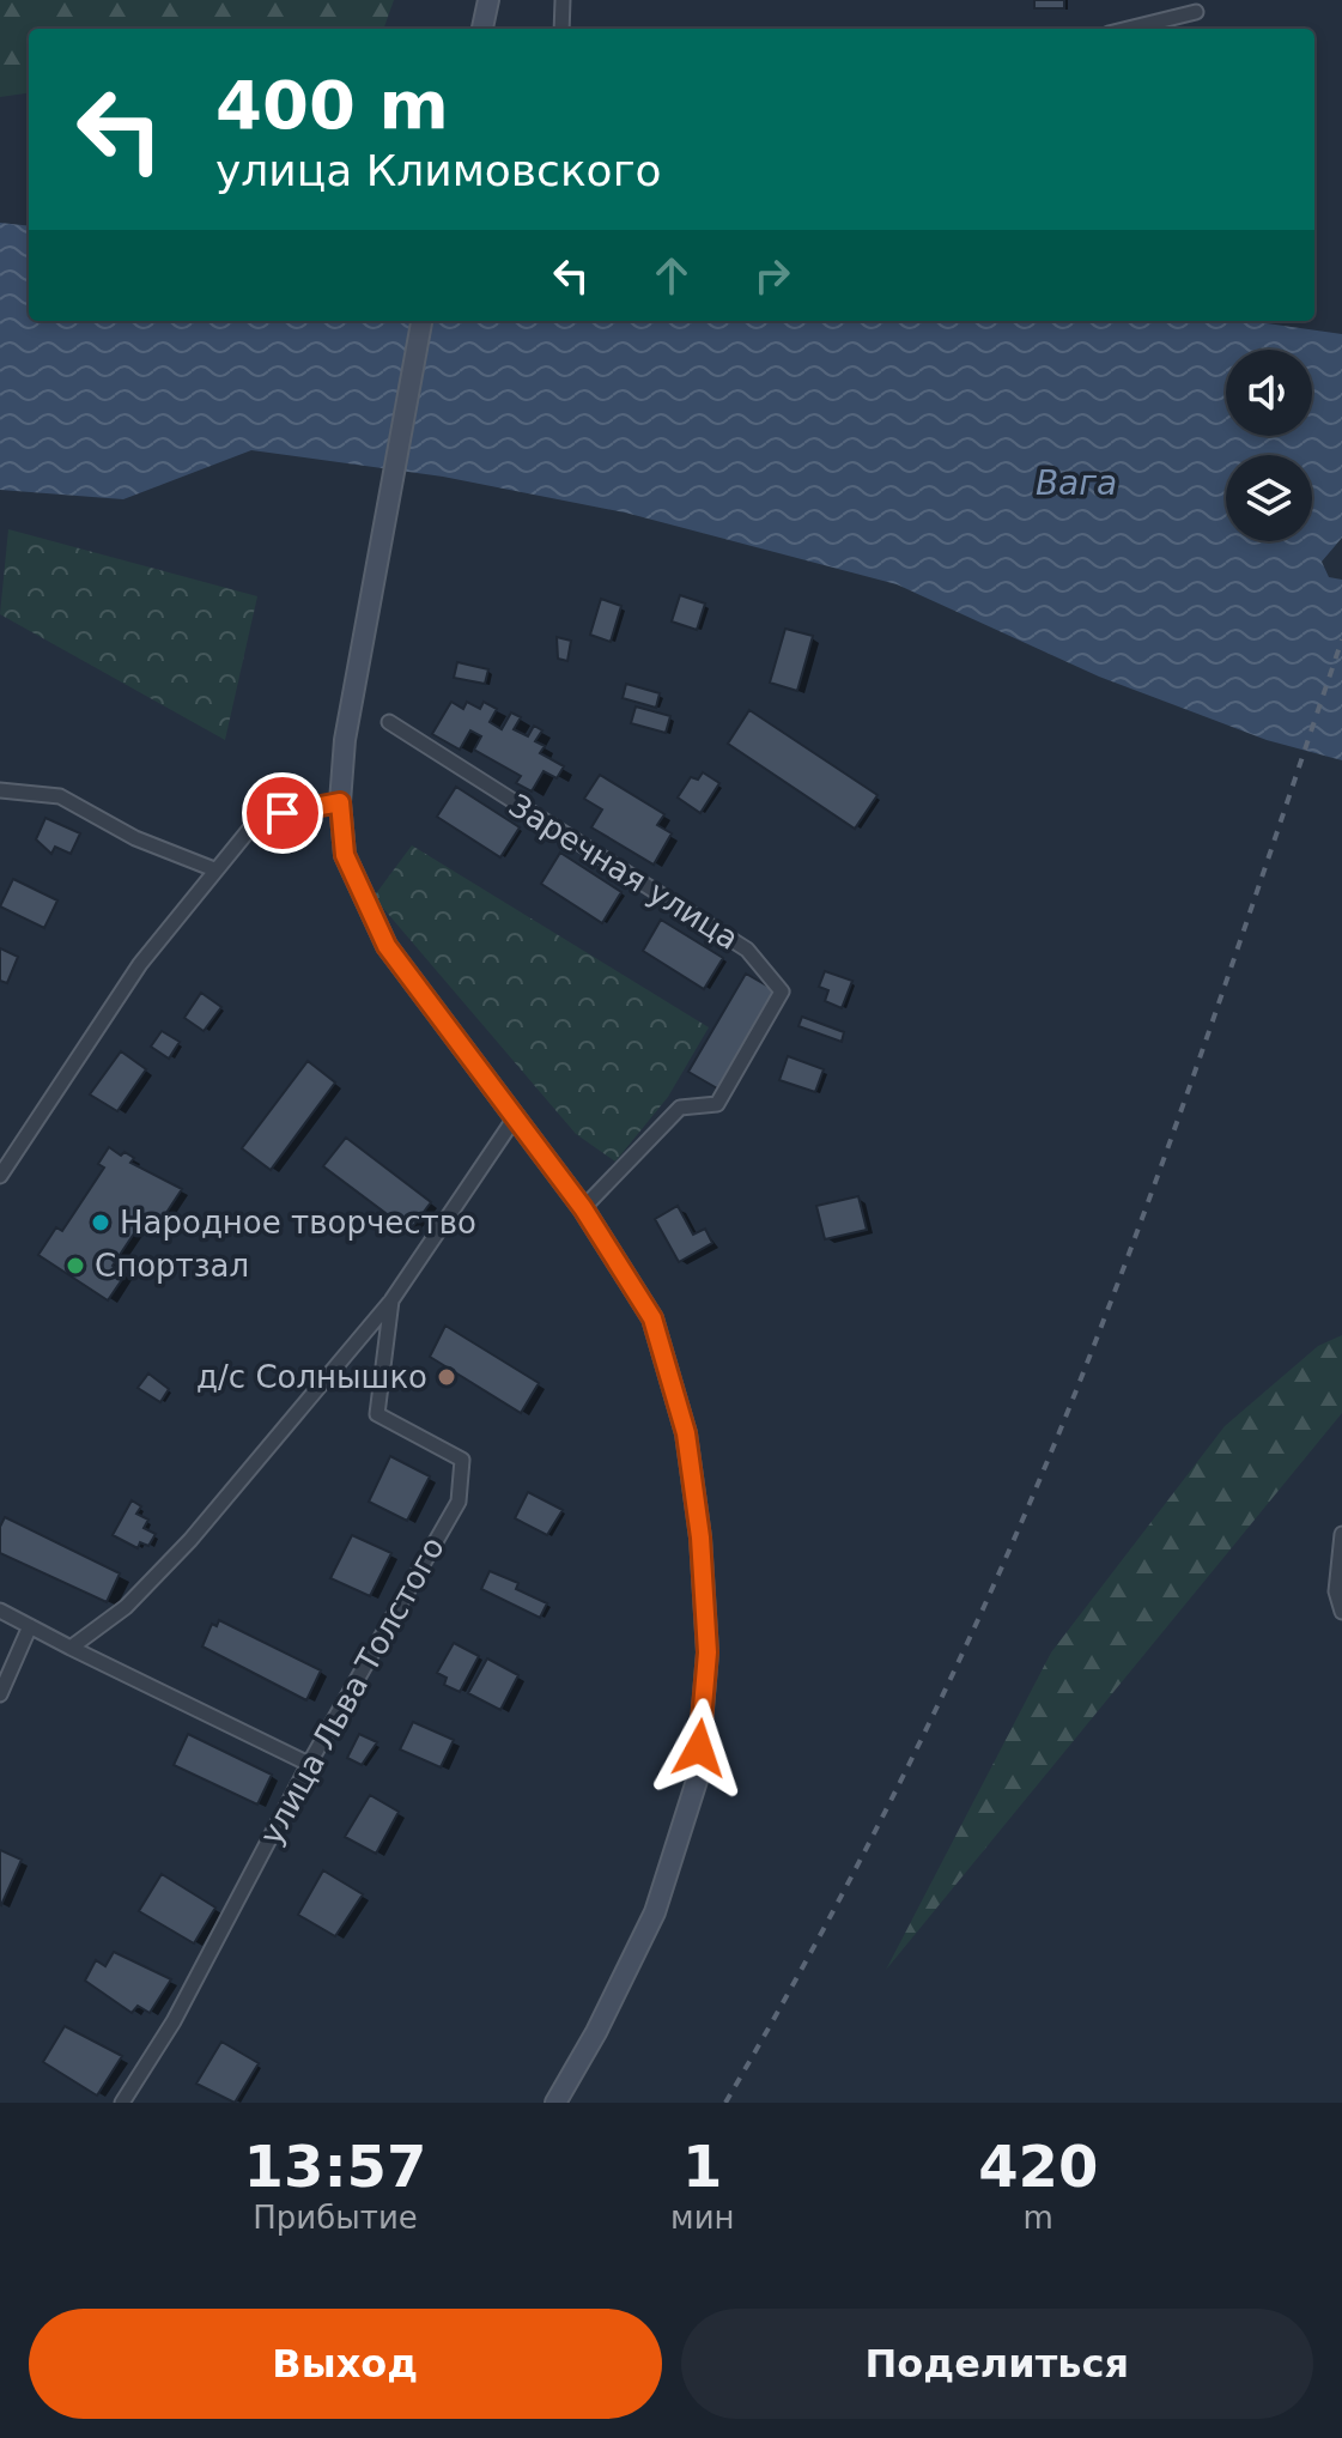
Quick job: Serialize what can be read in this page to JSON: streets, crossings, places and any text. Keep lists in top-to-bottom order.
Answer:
{
  "streets": {
    "street": ["Заречная улица", "улица Льва Толстого"]
  },
  "water": ["Вага"],
  "places": ["Народное творчество", "Спортзал", "д/с Солнышко"],
  "page": {
    "turn": ["400 m", "улица Климовского"],
    "eta": [
      "13:57",
      "Прибытие",
      "1",
      "мин",
      "420",
      "m"
    ],
    "buttons": ["Выход", "Поделиться"]
  }
}
